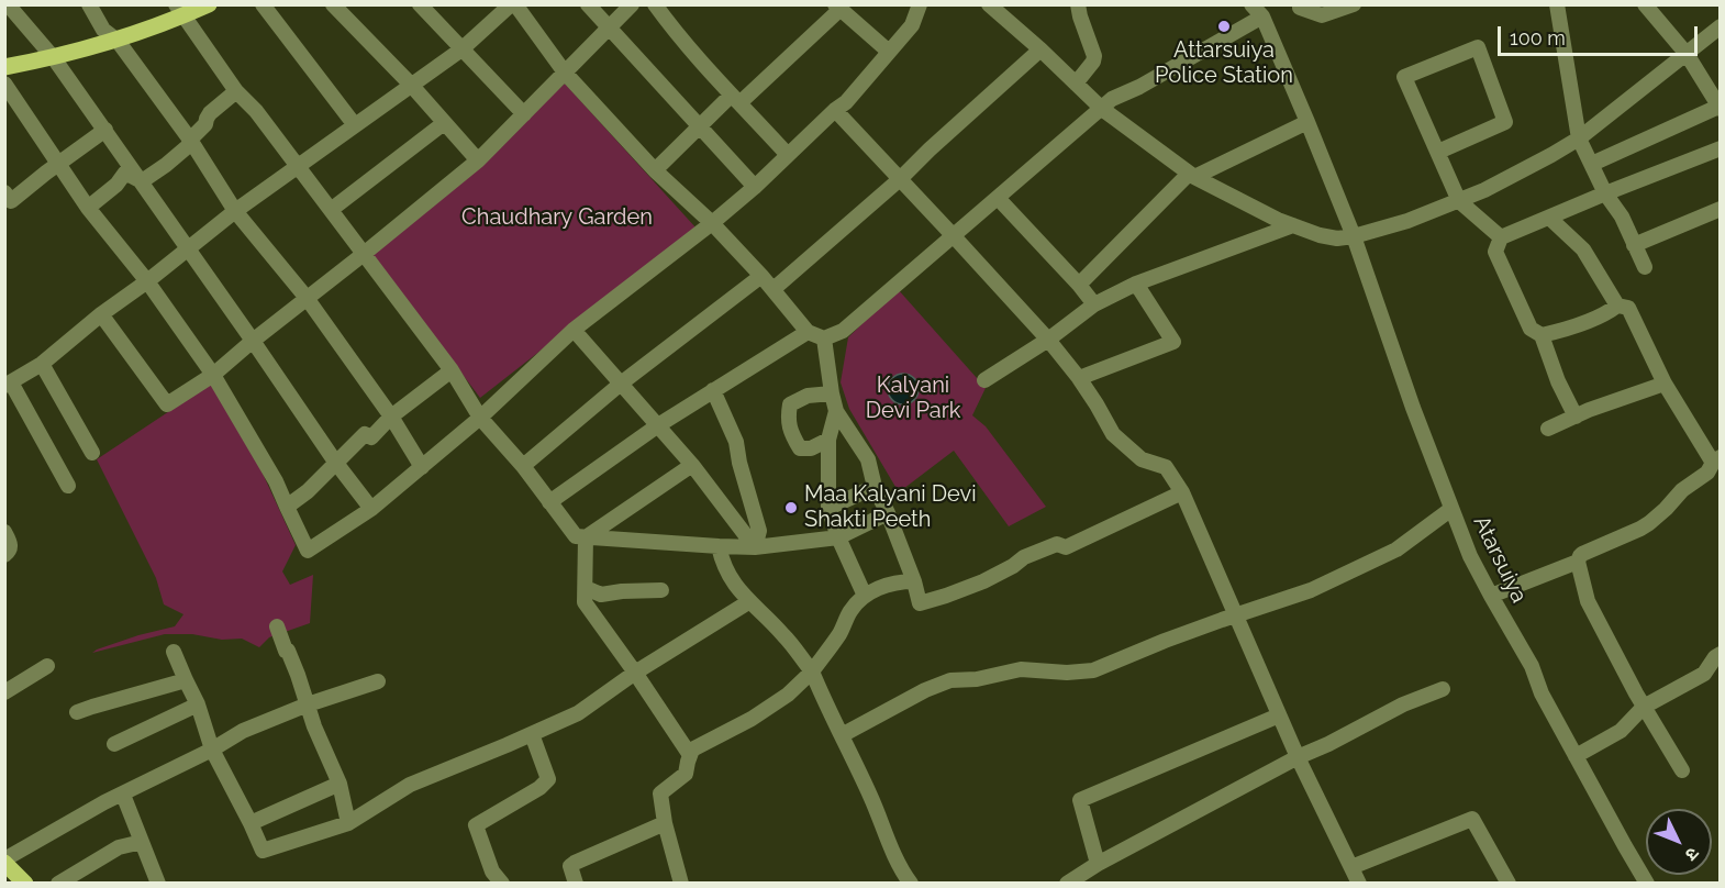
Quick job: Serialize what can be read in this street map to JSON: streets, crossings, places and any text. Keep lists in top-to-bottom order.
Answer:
{
  "streets": {
    "street": ["Atarsuiya"]
  },
  "parks": ["Chaudhary Garden", "Kalyani Devi Park"],
  "places": ["Attarsuiya Police Station", "Maa Kalyani Devi Shakti Peeth"],
  "scale_bar": "100 m",
  "north": "bottom right"
}
